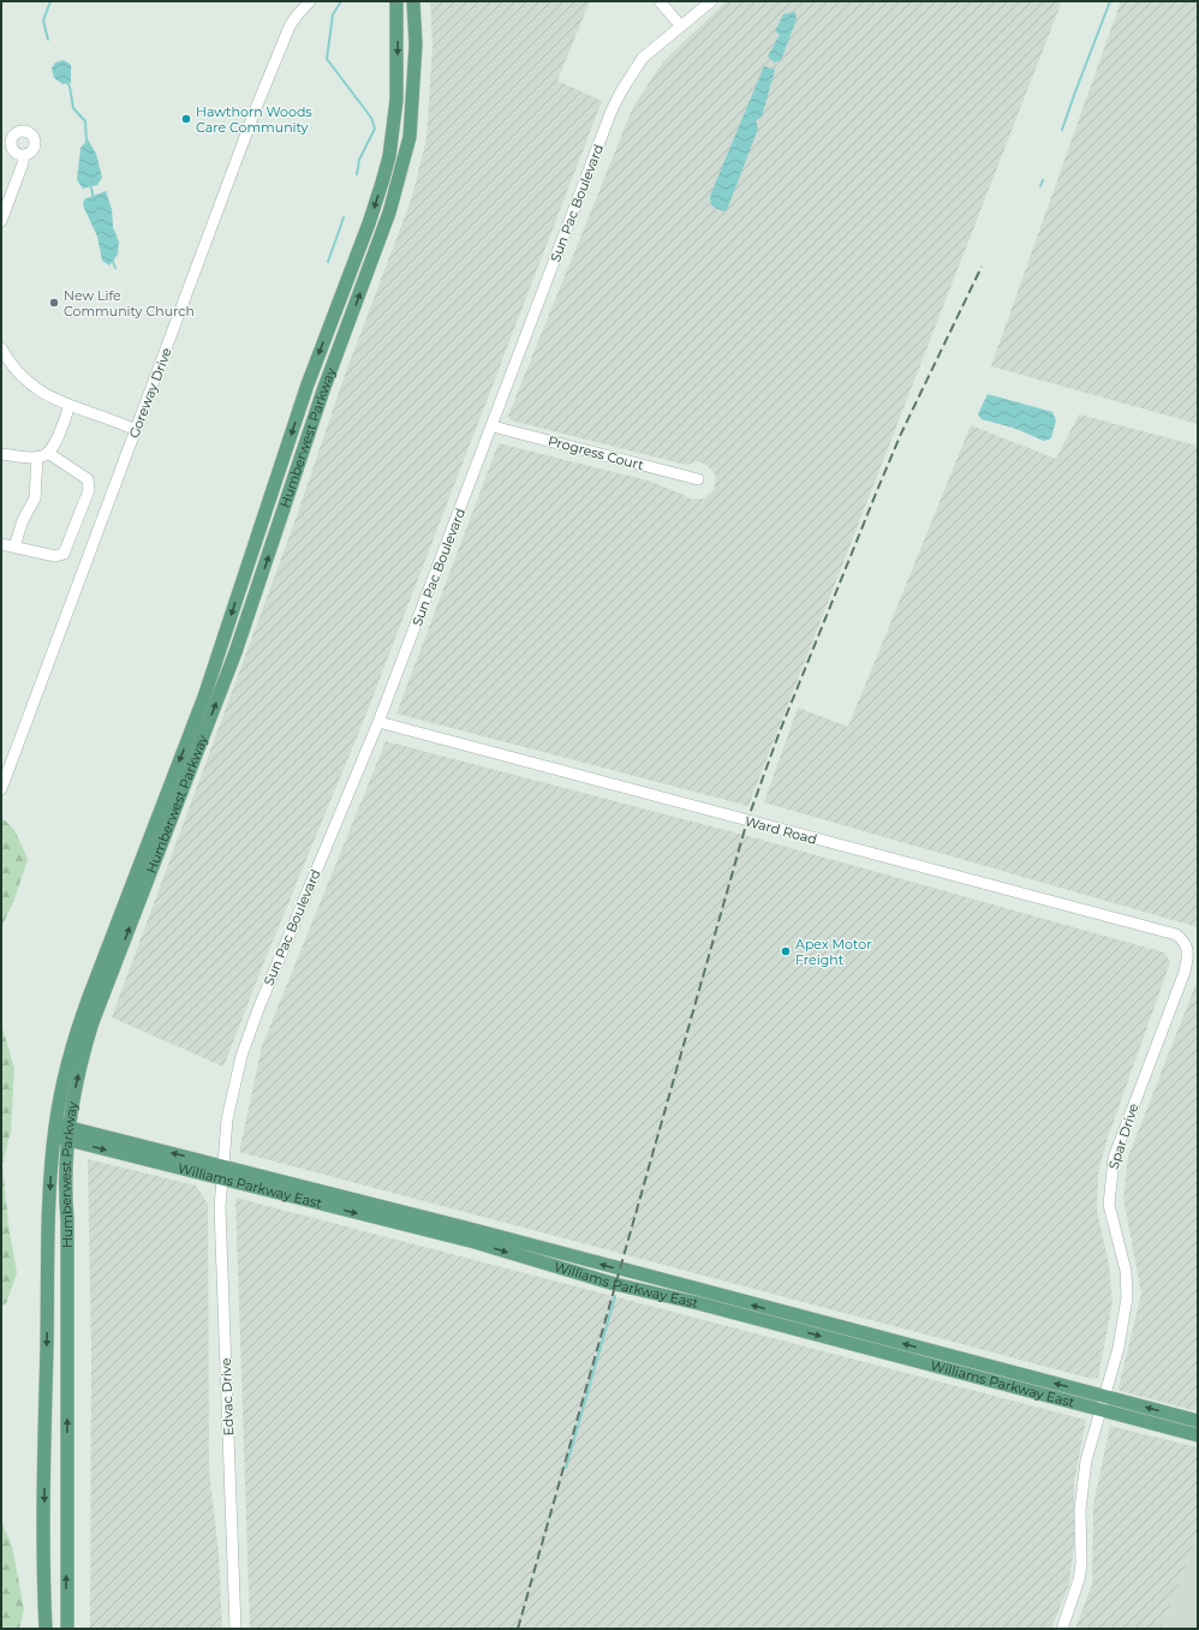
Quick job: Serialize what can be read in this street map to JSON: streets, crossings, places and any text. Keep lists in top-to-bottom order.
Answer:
{
  "streets": {
    "main road": ["Humberwest Parkway", "Williams Parkway East"],
    "street": [
      "Sun Pac Boulevard",
      "Goreway Drive",
      "Progress Court",
      "Ward Road",
      "Spar Drive",
      "Edvac Drive"
    ]
  },
  "crossings": [
    ["Sun Pac Boulevard", "Progress Court"],
    ["Sun Pac Boulevard", "Ward Road"],
    ["Sun Pac Boulevard", "Williams Parkway East"],
    ["Sun Pac Boulevard", "Edvac Drive"],
    ["Humberwest Parkway", "Williams Parkway East"],
    ["Ward Road", "Spar Drive"],
    ["Spar Drive", "Williams Parkway East"],
    ["Williams Parkway East", "Edvac Drive"]
  ],
  "places": ["Hawthorn Woods Care Community", "New Life Community Church", "Apex Motor Freight"]
}
